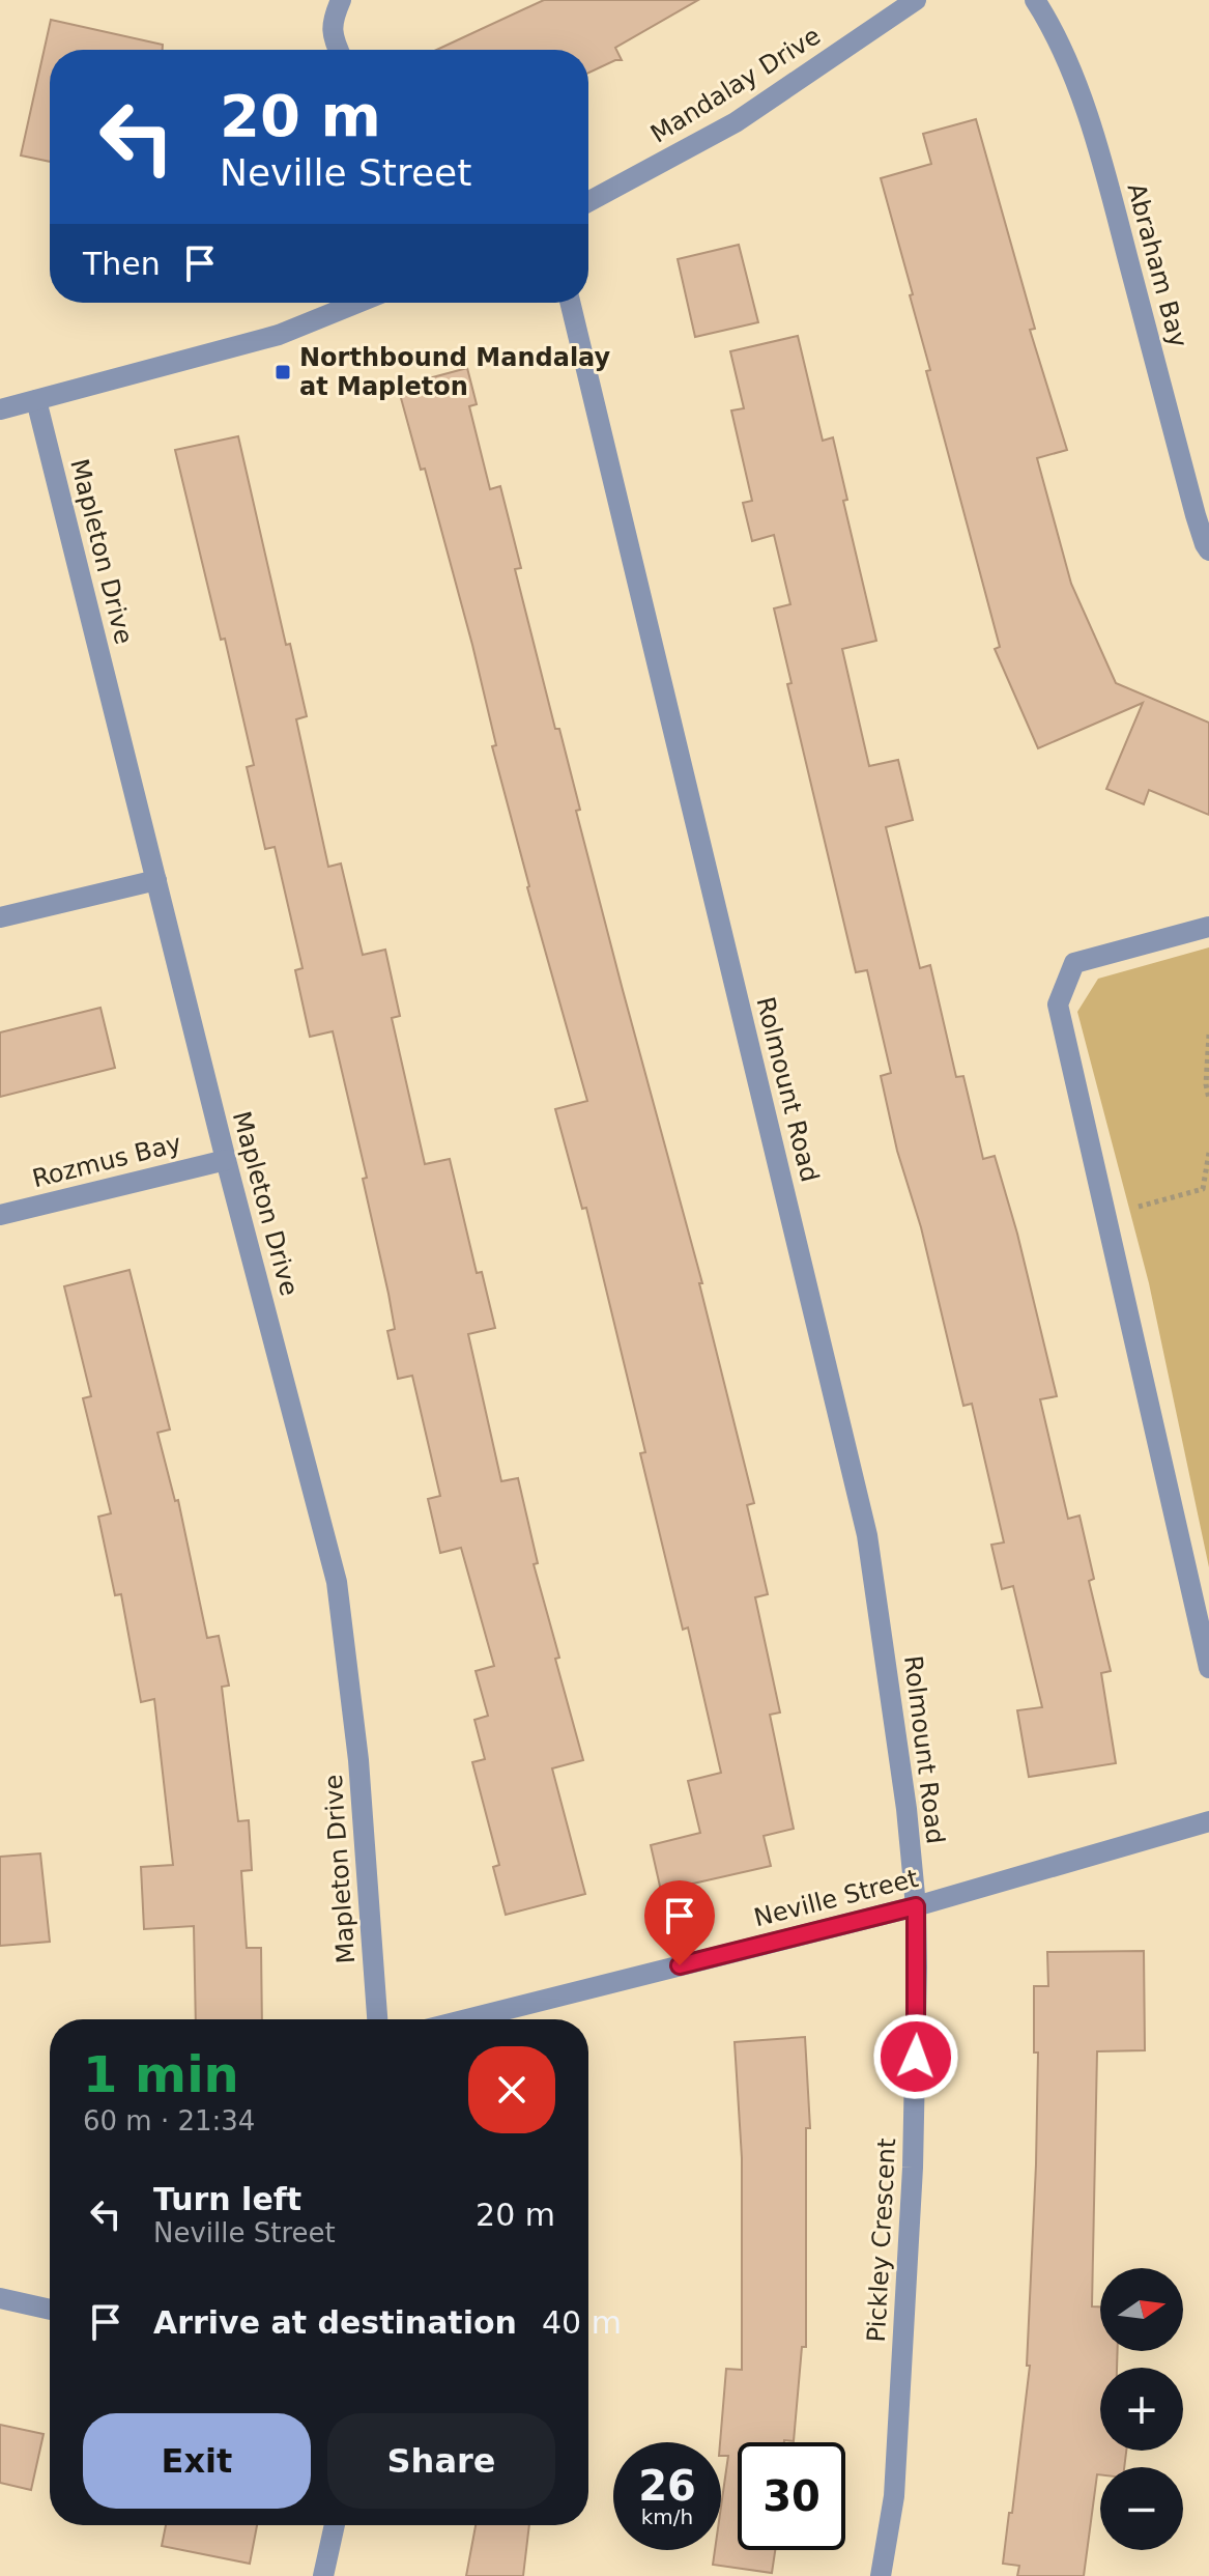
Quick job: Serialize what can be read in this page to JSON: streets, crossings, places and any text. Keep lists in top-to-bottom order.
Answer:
{
  "streets": {
    "street": [
      "Mandalay Drive",
      "Abraham Bay",
      "Mapleton Drive",
      "Rolmount Road",
      "Rozmus Bay",
      "Neville Street",
      "Pickley Crescent"
    ]
  },
  "crossings": [
    ["Mapleton Drive", "Rozmus Bay"],
    ["Rolmount Road", "Neville Street"],
    ["Rolmount Road", "Pickley Crescent"],
    ["Neville Street", "Pickley Crescent"]
  ],
  "places": {
    "transit": ["Northbound Mandalay at Mapleton"]
  },
  "north": "right",
  "page": {
    "turn": ["20 m", "Neville Street"],
    "then": "Then",
    "heading": ["1 min", "60 m · 21:34"],
    "list": [
      {
        "name": "Turn left",
        "note": "Neville Street",
        "value": "20 m"
      },
      {
        "name": "Arrive at destination",
        "value": "40 m"
      }
    ],
    "map_buttons": ["+", "−"],
    "buttons": ["Exit", "Share"],
    "speed": "26 km/h",
    "limit": "30"
  }
}
